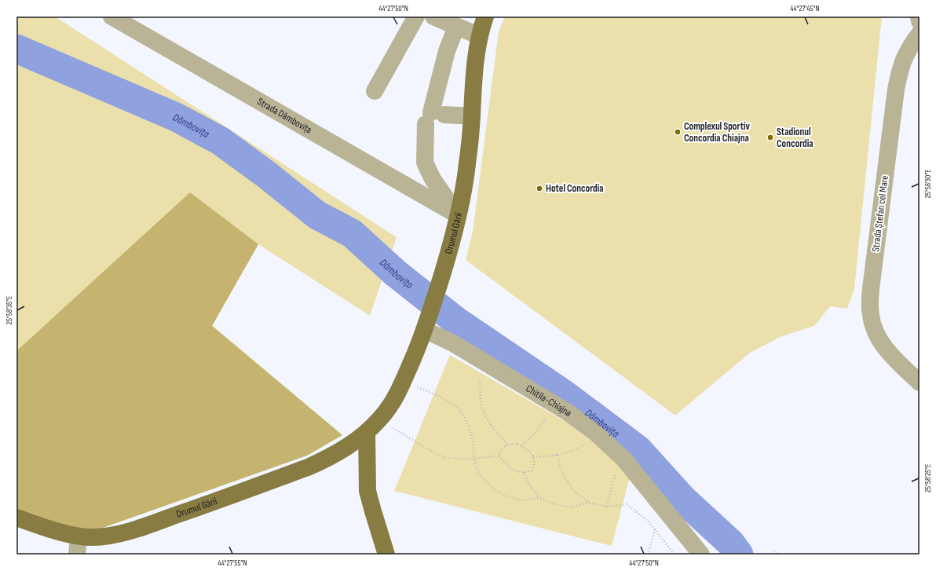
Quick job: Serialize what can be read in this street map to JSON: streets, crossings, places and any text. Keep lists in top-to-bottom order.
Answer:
{
  "streets": {
    "main road": ["Drumul Gării"],
    "street": ["Strada Dâmbovița", "Strada Ștefan cel Mare", "Chitila-Chiajna"]
  },
  "crossings": [
    ["Strada Dâmbovița", "Drumul Gării"],
    ["Drumul Gării", "Chitila-Chiajna"]
  ],
  "water": ["Dâmbovița"],
  "places": ["Complexul Sportiv Concordia Chiajna", "Stadionul Concordia", "Hotel Concordia"],
  "coordinates": [
    "44°27'50\"N",
    "44°27'45\"N",
    "25°58'30\"E",
    "25°58'35\"E",
    "25°58'25\"E",
    "44°27'55\"N"
  ]
}
